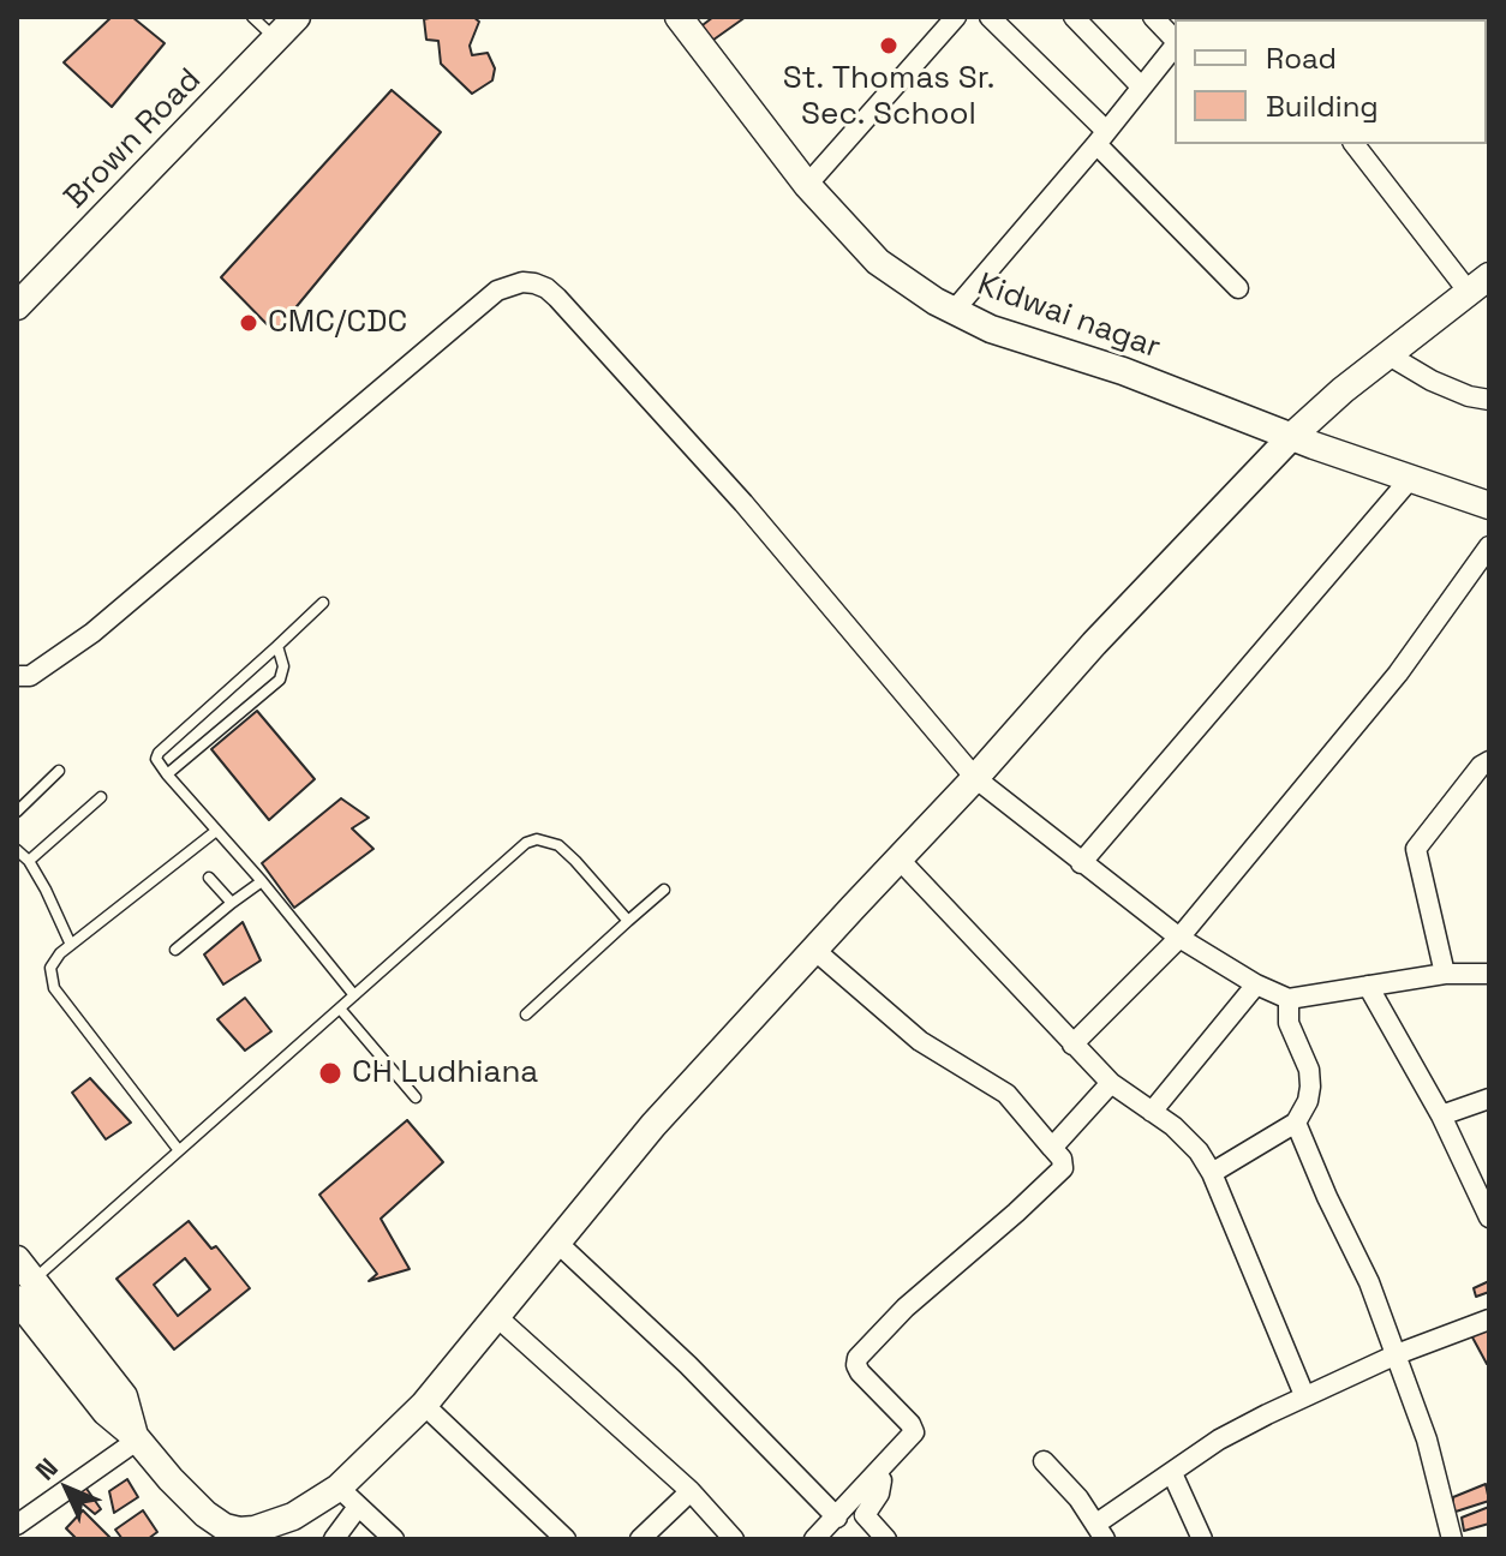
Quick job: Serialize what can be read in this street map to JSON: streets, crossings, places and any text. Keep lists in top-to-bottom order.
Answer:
{
  "streets": {
    "street": ["Brown Road", "Kidwai nagar"]
  },
  "places": ["St. Thomas Sr. Sec. School", "CMC/CDC", "CH Ludhiana"],
  "legend": ["Road", "Building"],
  "north": "top left"
}
